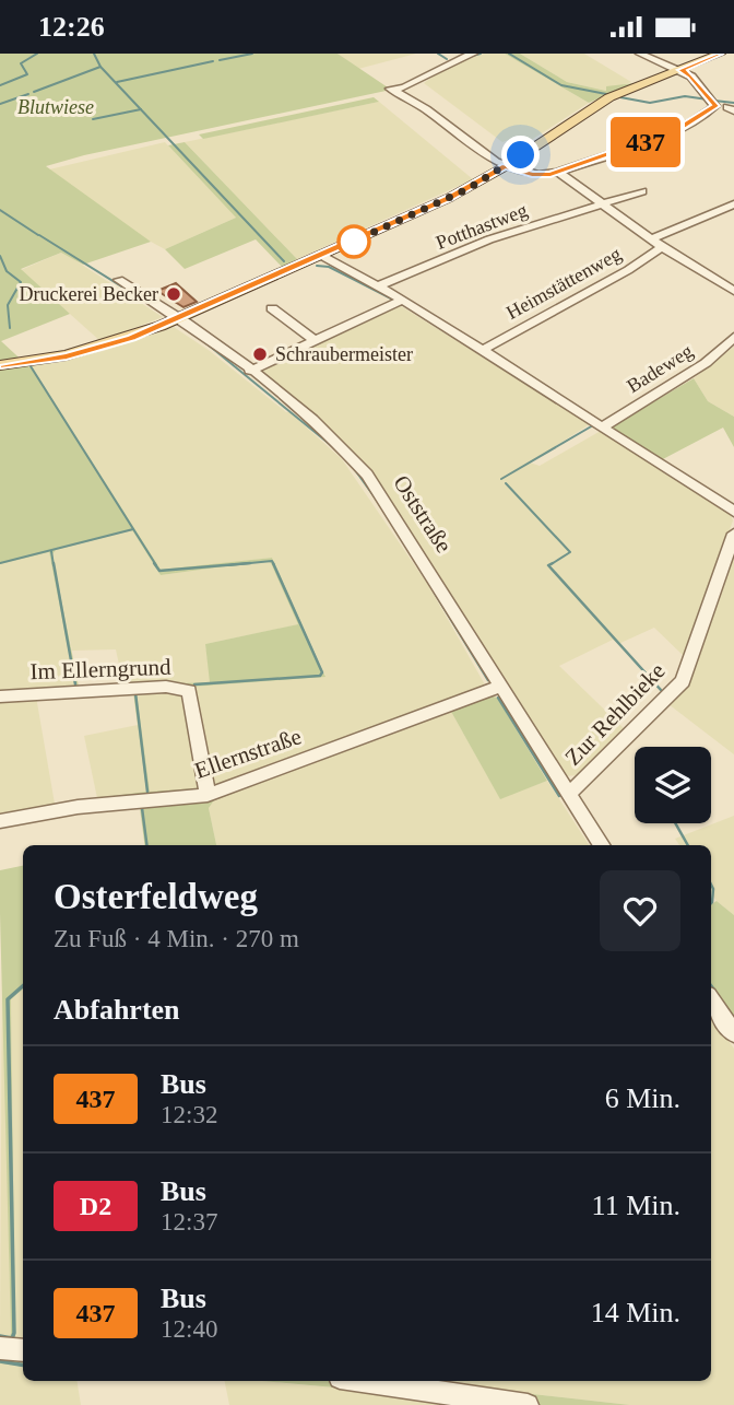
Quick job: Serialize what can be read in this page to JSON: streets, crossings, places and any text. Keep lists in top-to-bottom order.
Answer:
{
  "streets": {
    "street": [
      "Potthastweg",
      "Heimstättenweg",
      "Badeweg",
      "Oststraße",
      "Im Ellerngrund",
      "Zur Rehlbieke",
      "Ellernstraße"
    ]
  },
  "crossings": [
    ["Oststraße", "Zur Rehlbieke"],
    ["Oststraße", "Ellernstraße"],
    ["Im Ellerngrund", "Ellernstraße"]
  ],
  "parks": ["Blutwiese"],
  "places": ["Druckerei Becker", "Schraubermeister"],
  "lines": ["bus line 437"],
  "page": {
    "status": "12:26",
    "on_map": "437",
    "heading": [
      ["Osterfeldweg", "Zu Fuß · 4 Min. · 270 m"],
      "Abfahrten"
    ],
    "list": [
      {
        "mark": "437",
        "name": "Bus",
        "note": "12:32",
        "value": "6 Min."
      },
      {
        "mark": "D2",
        "name": "Bus",
        "note": "12:37",
        "value": "11 Min."
      },
      {
        "mark": "437",
        "name": "Bus",
        "note": "12:40",
        "value": "14 Min."
      }
    ]
  }
}
